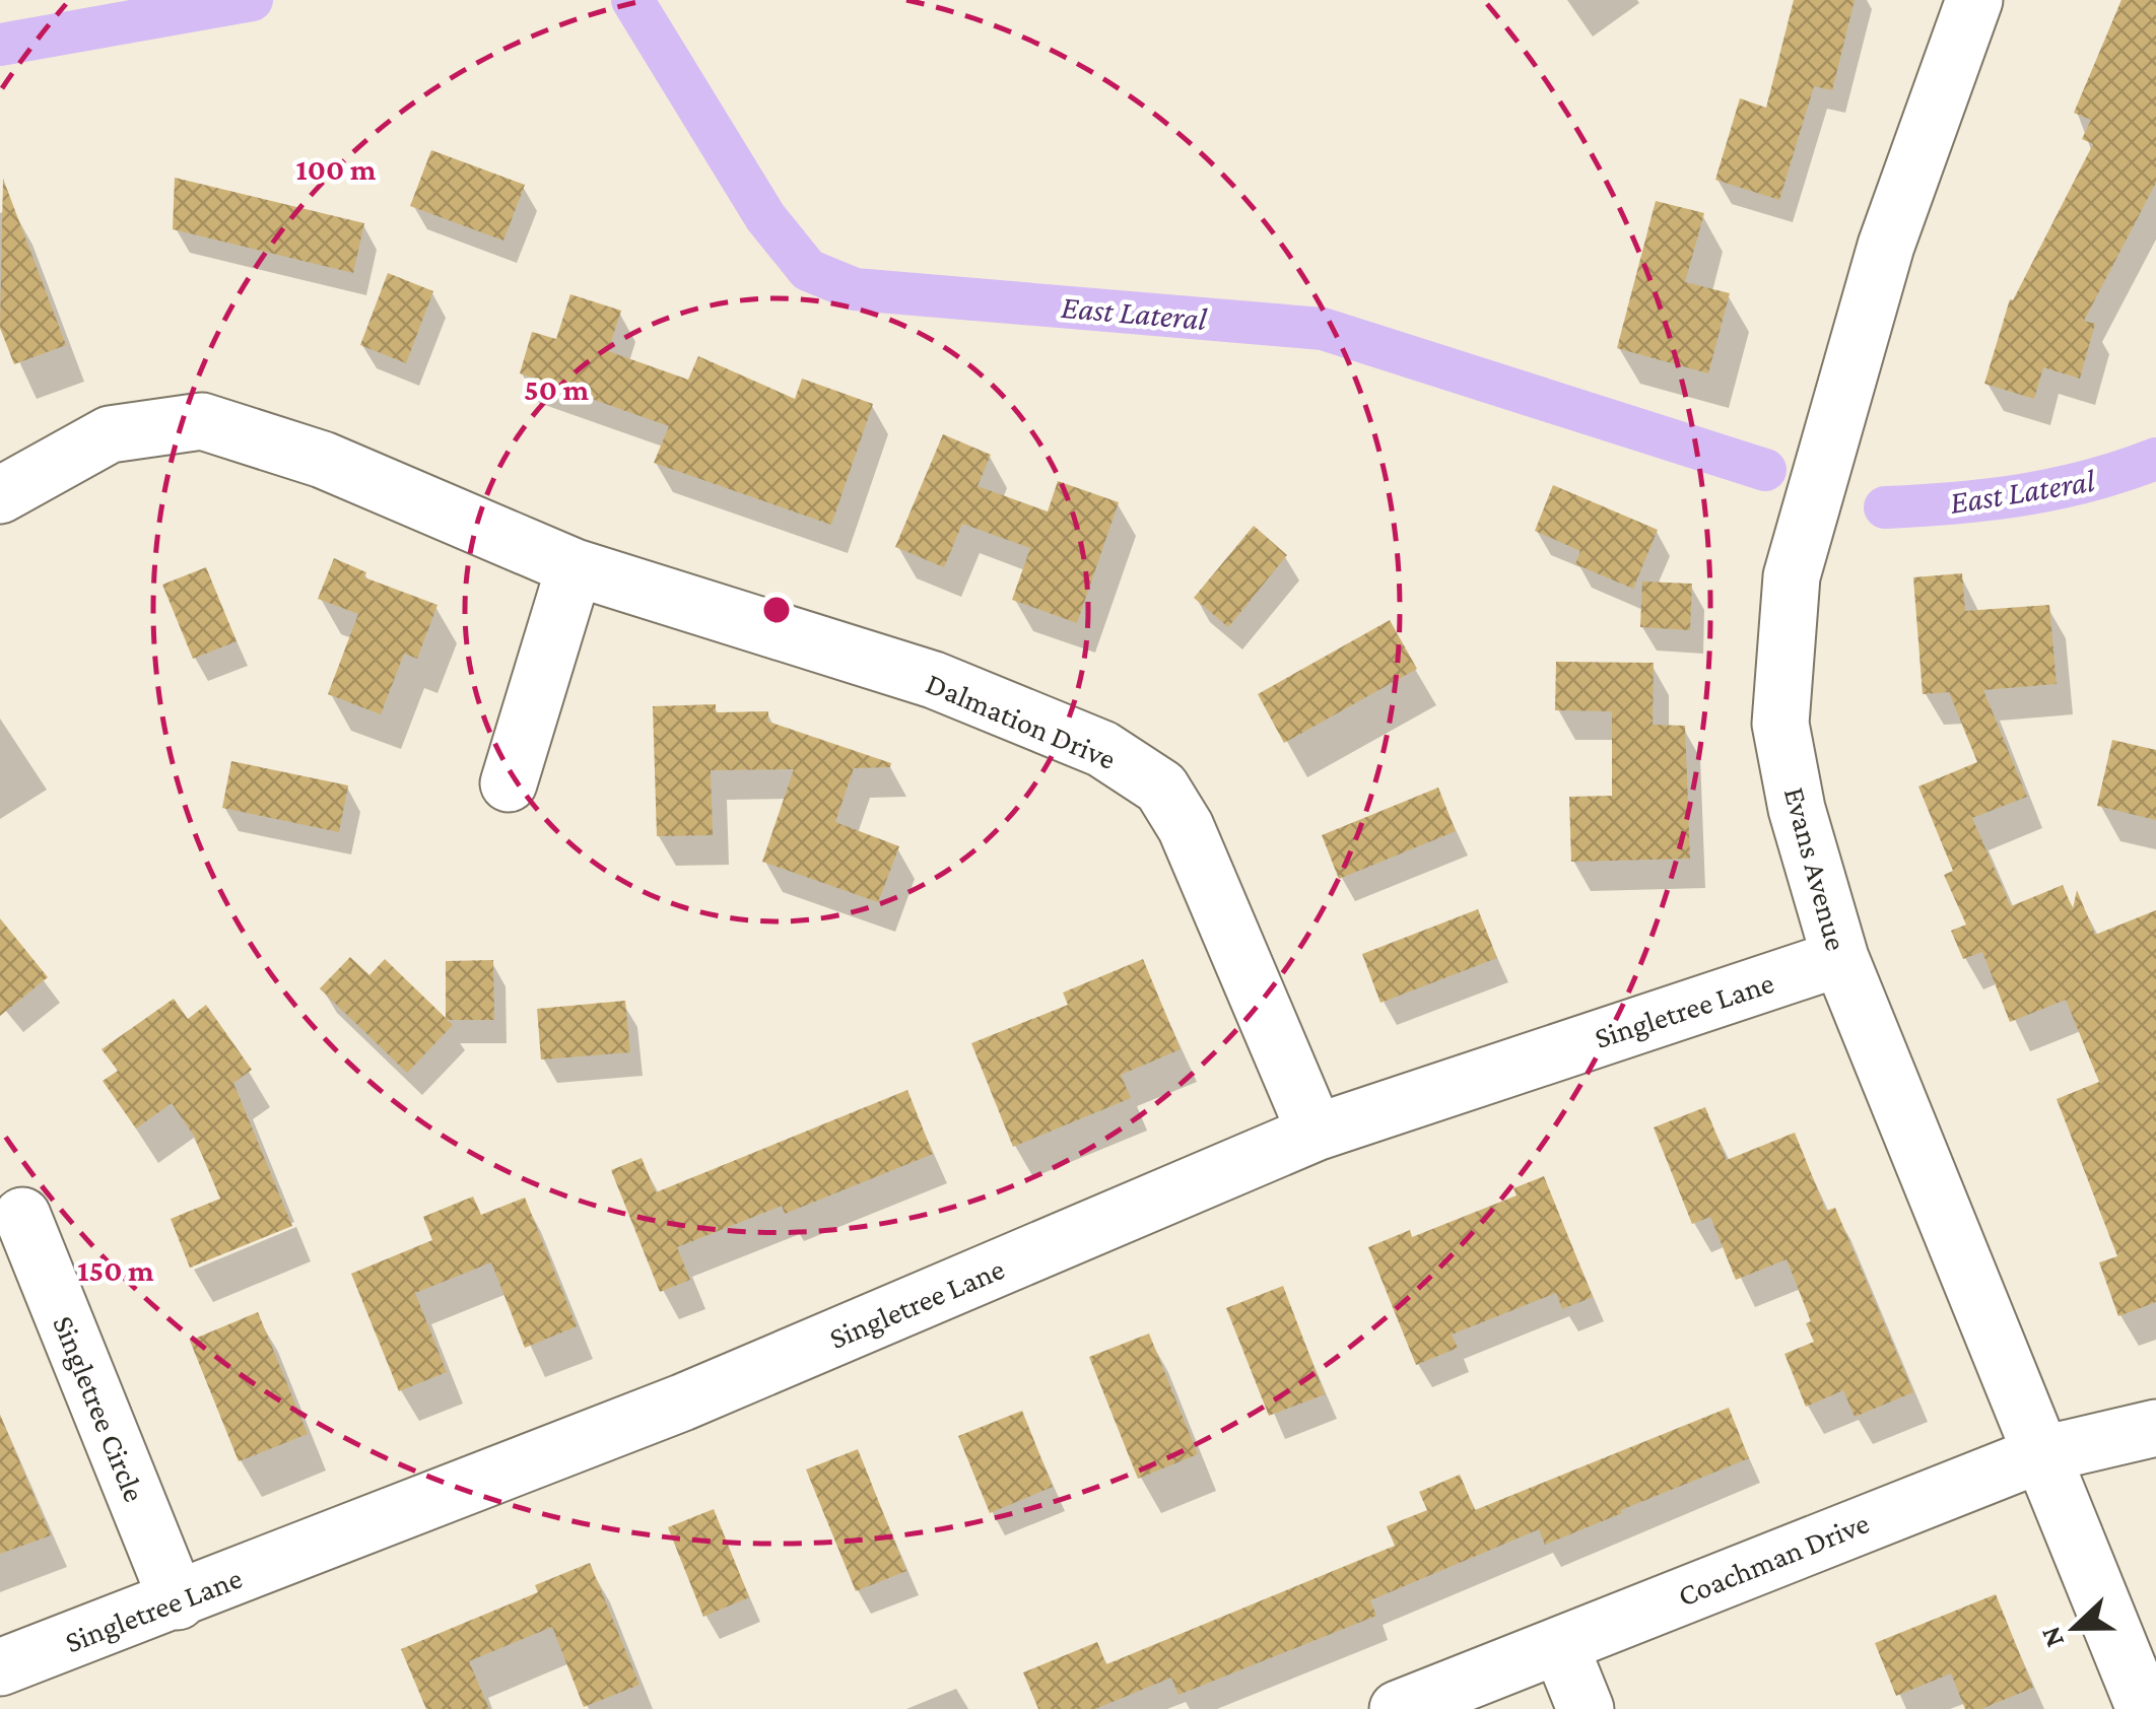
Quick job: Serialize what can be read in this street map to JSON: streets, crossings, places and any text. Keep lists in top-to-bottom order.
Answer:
{
  "streets": {
    "street": [
      "Dalmation Drive",
      "Evans Avenue",
      "Singletree Lane",
      "Singletree Circle",
      "Coachman Drive"
    ]
  },
  "crossings": [
    ["Dalmation Drive", "Singletree Lane"],
    ["Evans Avenue", "Singletree Lane"],
    ["Evans Avenue", "Coachman Drive"],
    ["Singletree Lane", "Singletree Circle"]
  ],
  "water": ["East Lateral"],
  "north": "left",
  "rings": ["100 m", "50 m", "150 m"]
}
